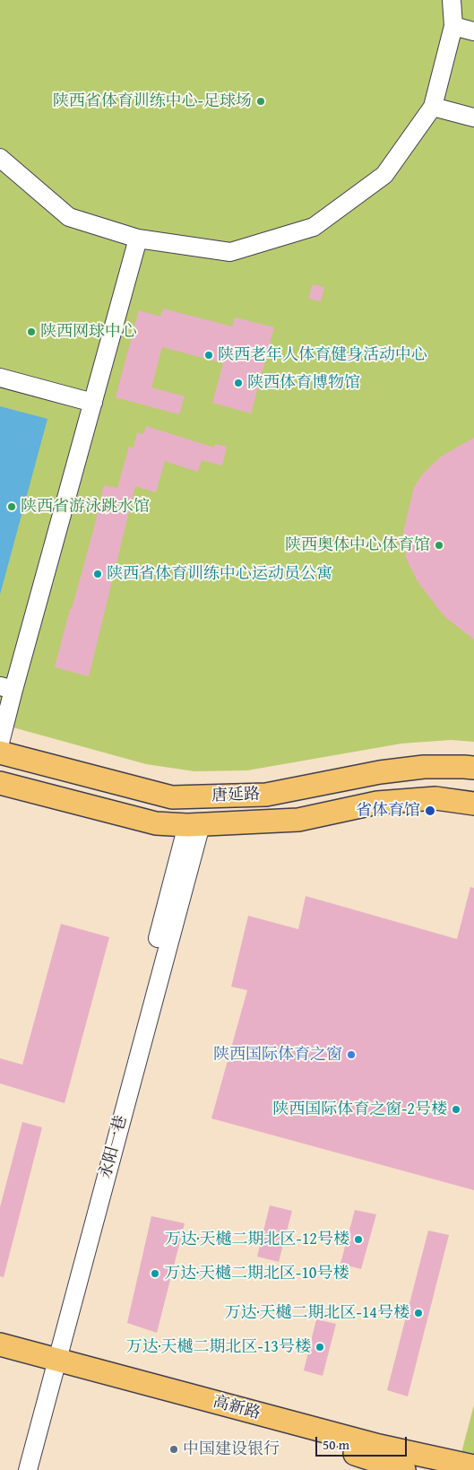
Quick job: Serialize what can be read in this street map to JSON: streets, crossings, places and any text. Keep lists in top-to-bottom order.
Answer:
{
  "streets": {
    "main road": ["唐延路", "高新路"],
    "street": ["永阳一巷"]
  },
  "crossings": [
    ["唐延路", "永阳一巷"],
    ["永阳一巷", "高新路"]
  ],
  "places": [
    "陕西省体育训练中心-足球场",
    "陕西网球中心",
    "陕西老年人体育健身活动中心",
    "陕西体育博物馆",
    "陕西省游泳跳水馆",
    "陕西奥体中心体育馆",
    "陕西省体育训练中心运动员公寓",
    "省体育馆",
    "陕西国际体育之窗",
    "陕西国际体育之窗-2号楼",
    "万达·天樾二期北区-12号楼",
    "万达·天樾二期北区-10号楼",
    "万达·天樾二期北区-14号楼",
    "万达·天樾二期北区-13号楼",
    "中国建设银行"
  ],
  "scale_bar": "50 m"
}
